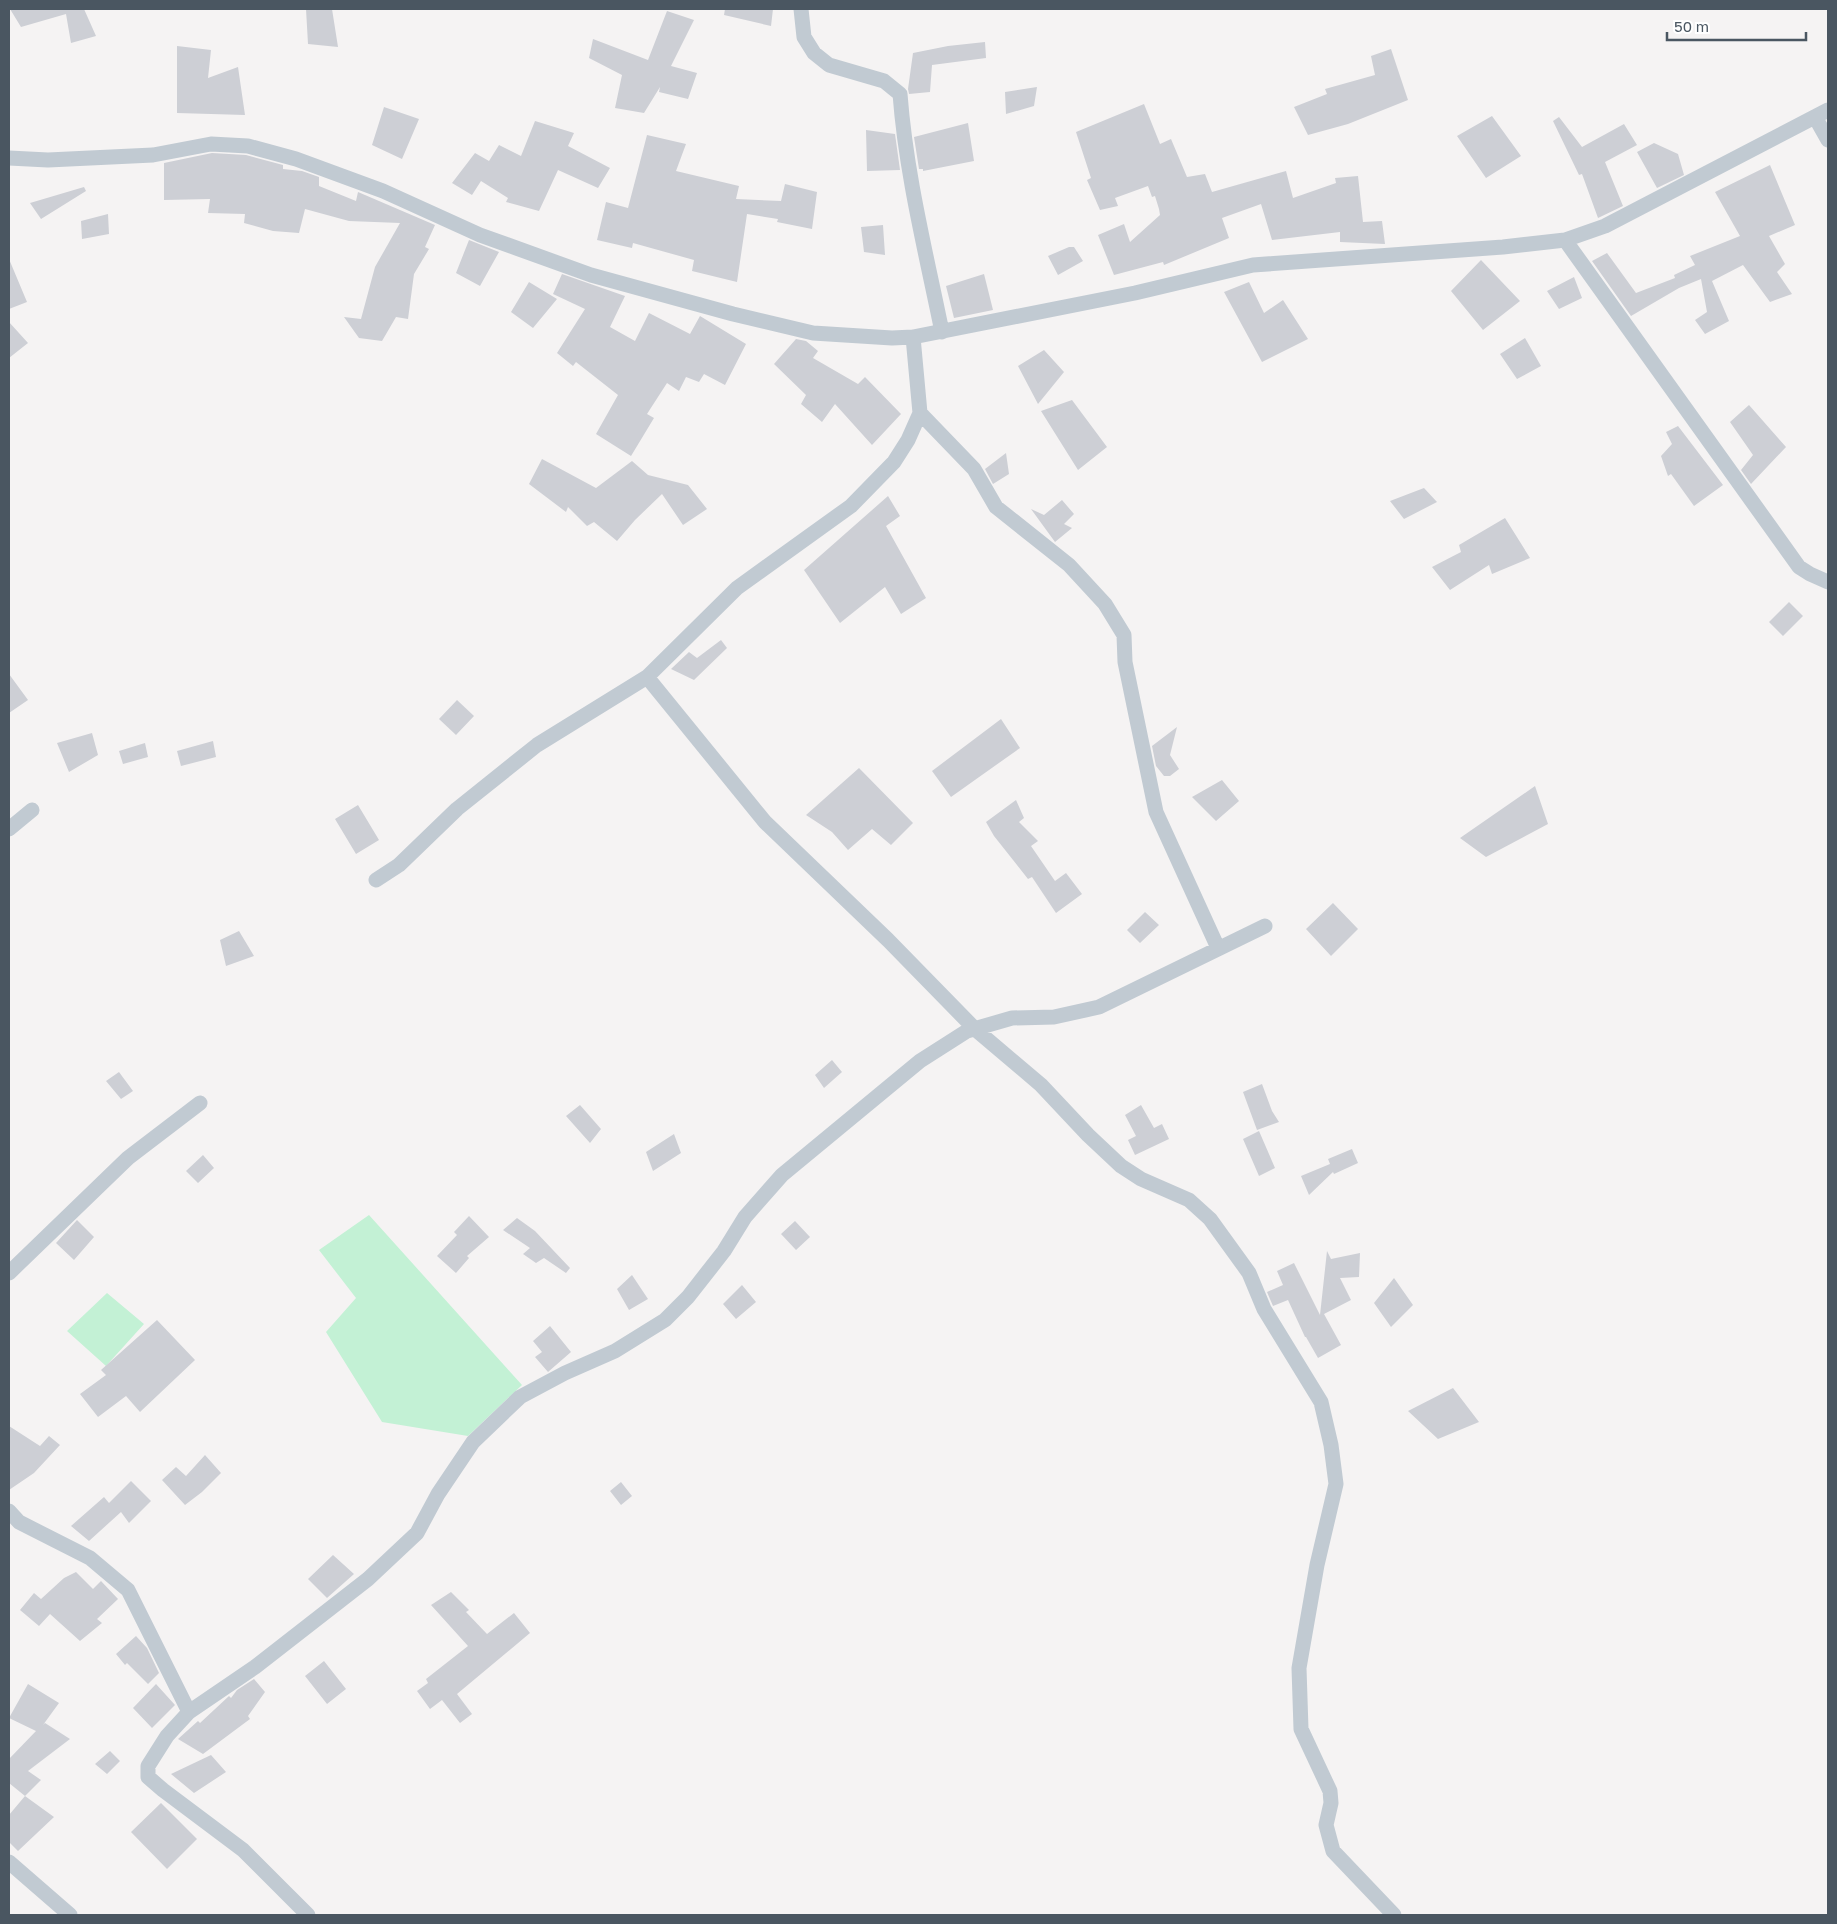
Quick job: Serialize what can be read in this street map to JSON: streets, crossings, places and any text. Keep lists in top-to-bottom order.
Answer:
{
  "scale_bar": "50 m"
}
